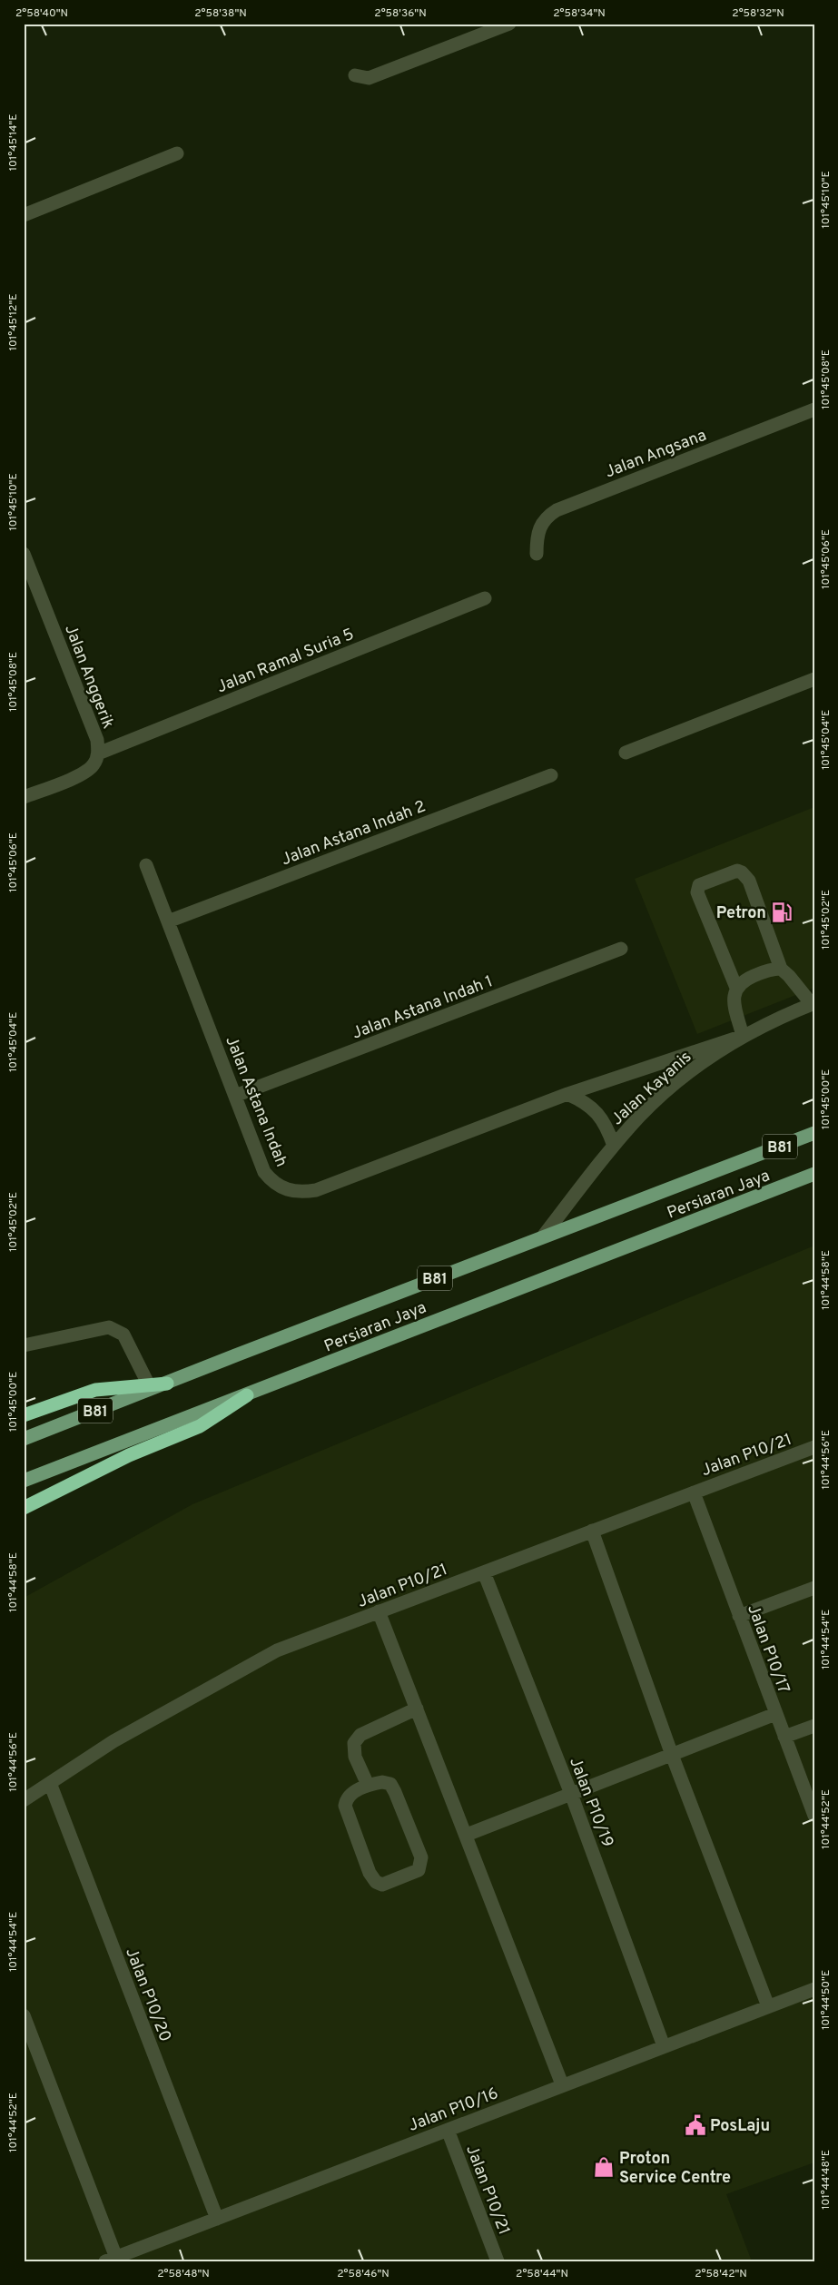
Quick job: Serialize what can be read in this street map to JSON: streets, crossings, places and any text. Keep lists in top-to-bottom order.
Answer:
{
  "streets": {
    "main road": ["B81", "Persiaran Jaya"],
    "street": [
      "Jalan Angsana",
      "Jalan Ramal Suria 5",
      "Jalan Anggerik",
      "Jalan Astana Indah 2",
      "Jalan Astana Indah 1",
      "Jalan Kayanis",
      "Jalan Astana Indah",
      "Jalan P10/21",
      "Jalan P10/17",
      "Jalan P10/19",
      "Jalan P10/20",
      "Jalan P10/16"
    ]
  },
  "crossings": [
    ["Jalan Ramal Suria 5", "Jalan Anggerik"],
    ["Jalan Astana Indah 2", "Jalan Astana Indah"],
    ["Jalan Astana Indah 1", "Jalan Astana Indah"],
    ["Jalan Kayanis", "Jalan Astana Indah"],
    ["Jalan Kayanis", "Persiaran Jaya"],
    ["Jalan P10/21", "Jalan P10/17"],
    ["Jalan P10/21", "Jalan P10/19"],
    ["Jalan P10/21", "Jalan P10/20"],
    ["Jalan P10/21", "Jalan P10/16"],
    ["Jalan P10/19", "Jalan P10/16"],
    ["Jalan P10/20", "Jalan P10/16"]
  ],
  "places": {
    "fuel station": ["Petron"],
    "public building": ["PosLaju"],
    "shop": ["Proton Service Centre"]
  },
  "coordinates": [
    "2°58'40\"N",
    "2°58'38\"N",
    "2°58'36\"N",
    "2°58'34\"N",
    "2°58'32\"N",
    "101°45'14\"E",
    "101°45'10\"E",
    "101°45'12\"E",
    "101°45'08\"E",
    "101°45'06\"E",
    "101°45'04\"E",
    "101°45'02\"E",
    "101°45'00\"E",
    "101°44'58\"E",
    "101°44'56\"E",
    "101°44'54\"E",
    "101°44'52\"E",
    "101°44'50\"E",
    "101°44'48\"E",
    "2°58'48\"N",
    "2°58'46\"N",
    "2°58'44\"N",
    "2°58'42\"N"
  ]
}
